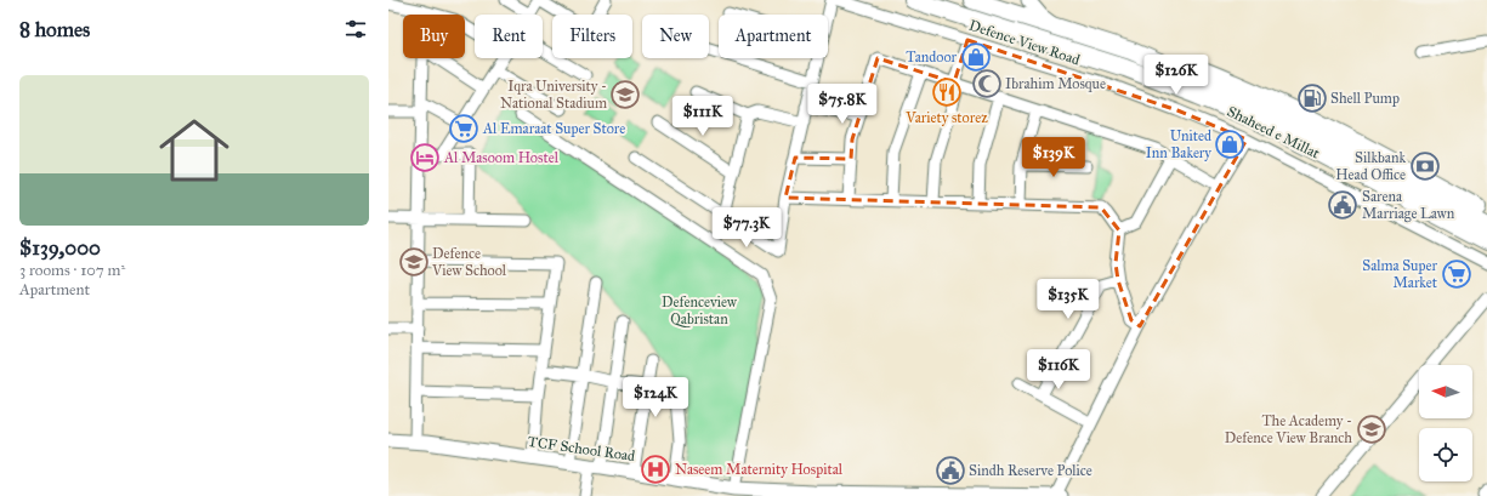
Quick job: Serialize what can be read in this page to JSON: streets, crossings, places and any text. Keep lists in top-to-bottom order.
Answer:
{
  "streets": {
    "main road": ["Shaheed e Millat"],
    "street": ["Defence View Road", "TCF School Road"]
  },
  "parks": ["Defenceview Qabristan"],
  "places": {
    "shop": ["Tandoor", "United Inn Bakery"],
    "mosque": ["Ibrahim Mosque"],
    "restaurant": ["Variety storez"],
    "school or university": ["Iqra University - National Stadium", "Defence View School", "The Academy - Defence View Branch"],
    "fuel station": ["Shell Pump"],
    "supermarket": ["Al Emaraat Super Store", "Salma Super Market"],
    "hotel": ["Al Masoom Hostel"],
    "bank": ["Silkbank Head Office"],
    "public building": ["Sarena Marriage Lawn", "Sindh Reserve Police"],
    "hospital": ["Naseem Maternity Hospital"]
  },
  "north": "left",
  "page": {
    "heading": "8 homes",
    "chip": [
      "Buy",
      "Rent",
      "Filters",
      "New",
      "Apartment"
    ],
    "price": [
      "$126K",
      "$75.8K",
      "$111K",
      "$139K",
      "$77.3K",
      "$135K",
      "$116K",
      "$124K"
    ],
    "list": [
      {
        "name": "$139,000",
        "note": "3 rooms · 107 m² · Apartment"
      }
    ]
  }
}
